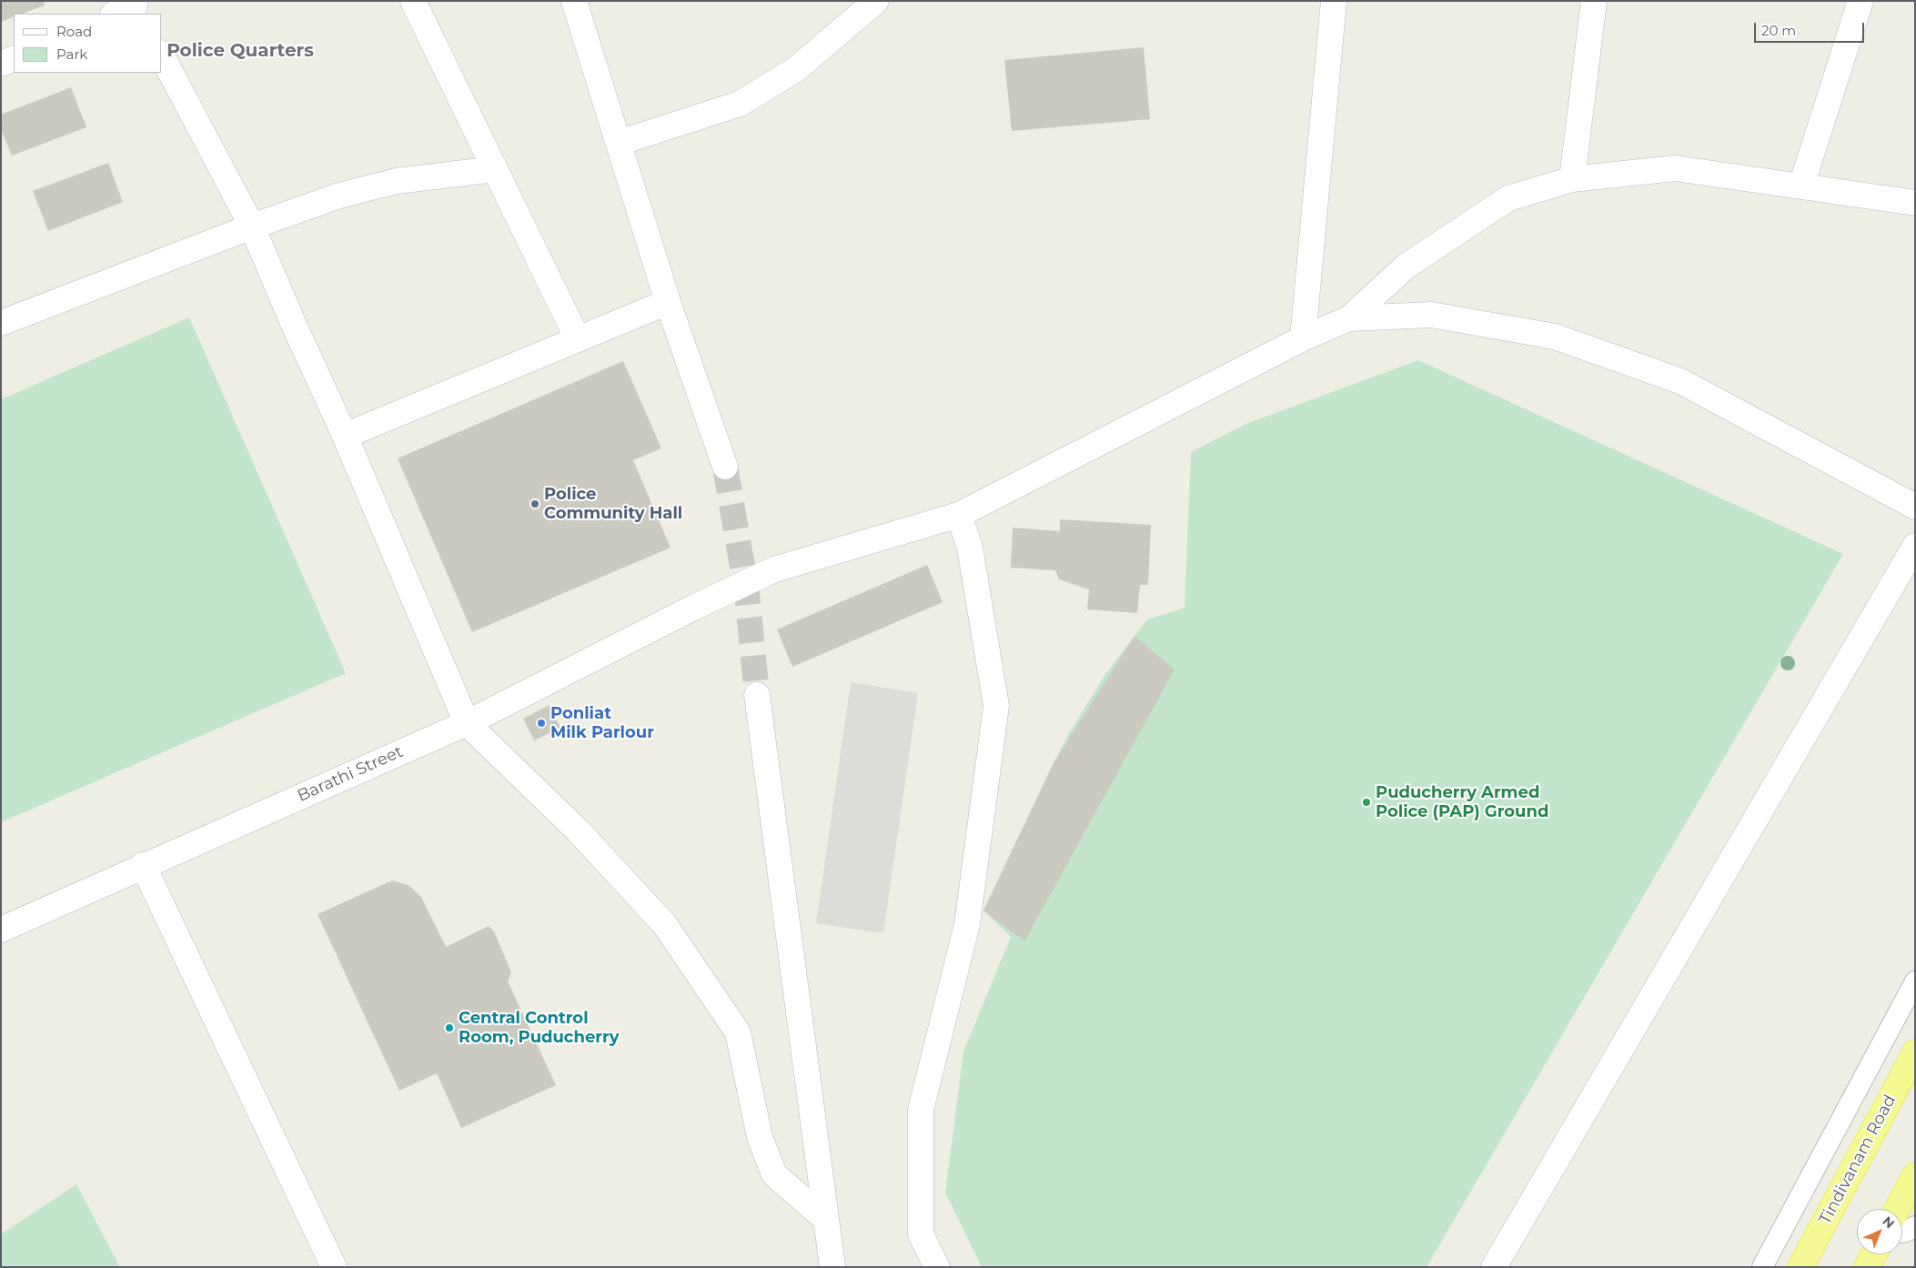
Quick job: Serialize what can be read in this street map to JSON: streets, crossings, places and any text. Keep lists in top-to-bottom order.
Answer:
{
  "streets": {
    "highway": ["Tindivanam Road"],
    "street": ["Barathi Street"]
  },
  "districts": ["Police Quarters"],
  "places": [
    "Police Community Hall",
    "Ponliat Milk Parlour",
    "Puducherry Armed Police (PAP) Ground",
    "Central Control Room, Puducherry"
  ],
  "legend": ["Road", "Park"],
  "scale_bar": "20 m",
  "north": "top right"
}
